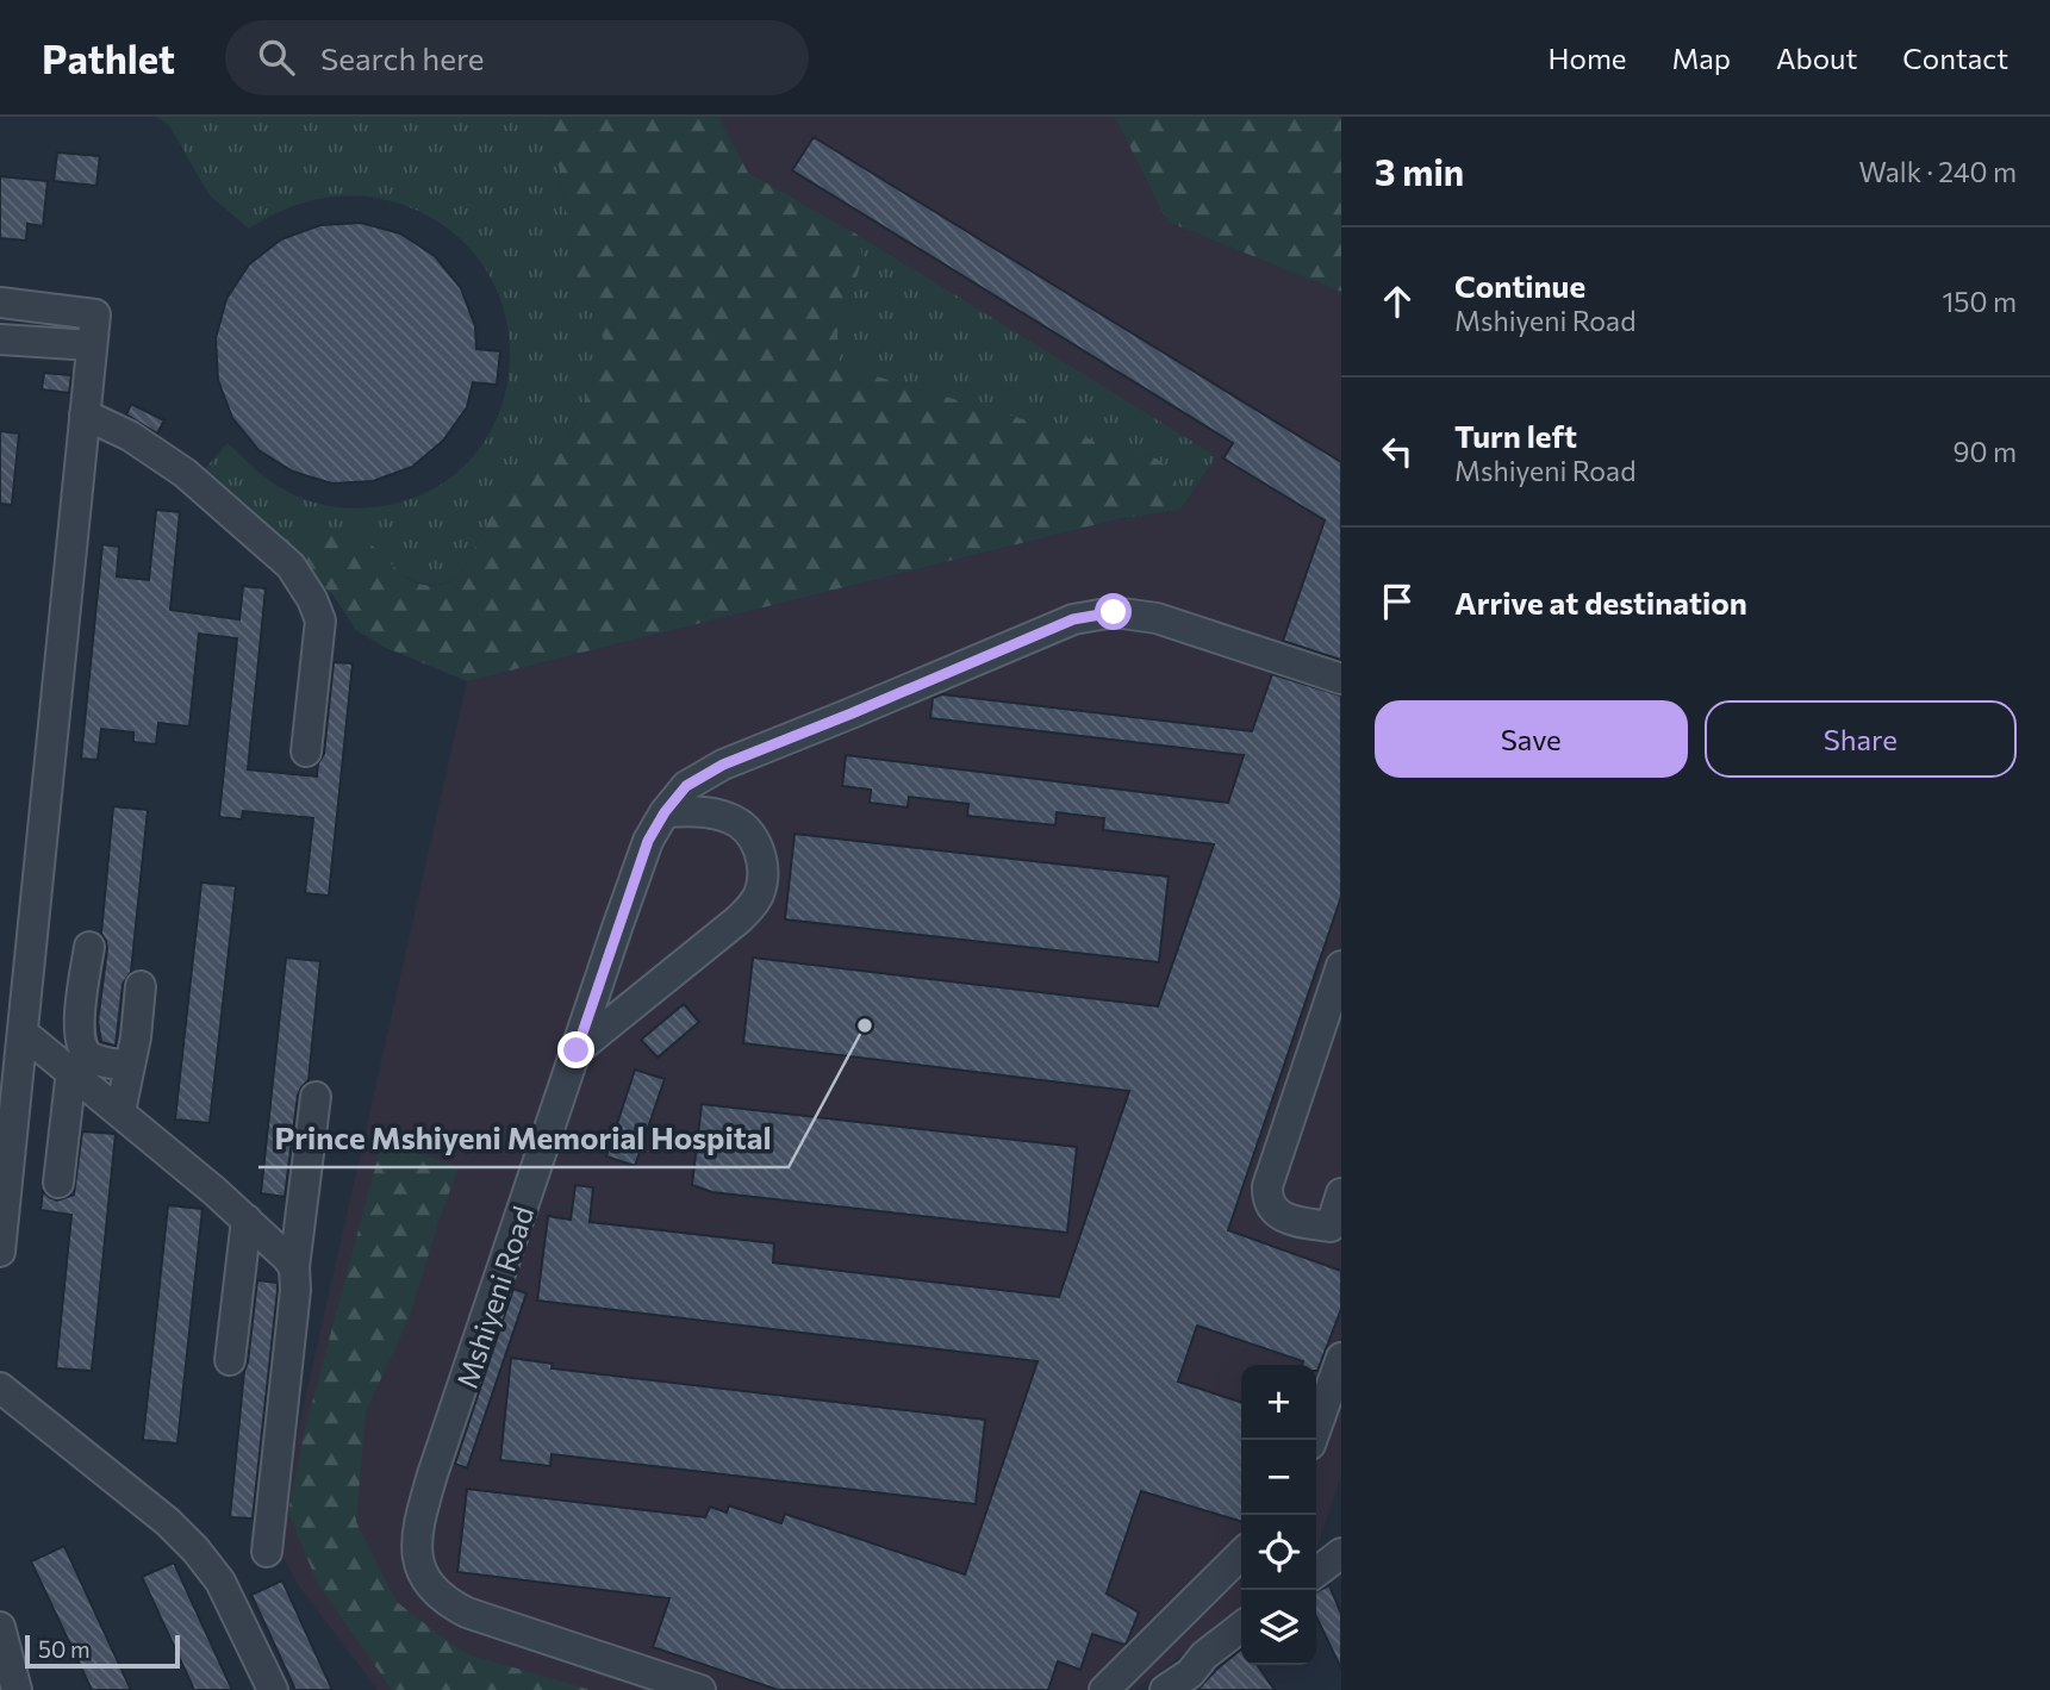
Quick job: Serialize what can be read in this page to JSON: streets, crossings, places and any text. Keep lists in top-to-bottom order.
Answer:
{
  "streets": {
    "street": ["Mshiyeni Road"]
  },
  "places": ["Prince Mshiyeni Memorial Hospital"],
  "scale_bar": "50 m",
  "page": {
    "header": "Pathlet",
    "search": "Search here",
    "nav": [
      "Home",
      "Map",
      "About",
      "Contact"
    ],
    "heading": ["3 min", "Walk · 240 m"],
    "list": [
      ["Continue", "Mshiyeni Road", "150 m"],
      ["Turn left", "Mshiyeni Road", "90 m"],
      "Arrive at destination"
    ],
    "buttons": ["Save", "Share"],
    "map_buttons": ["+", "−"],
    "scale": "50 m"
  }
}
